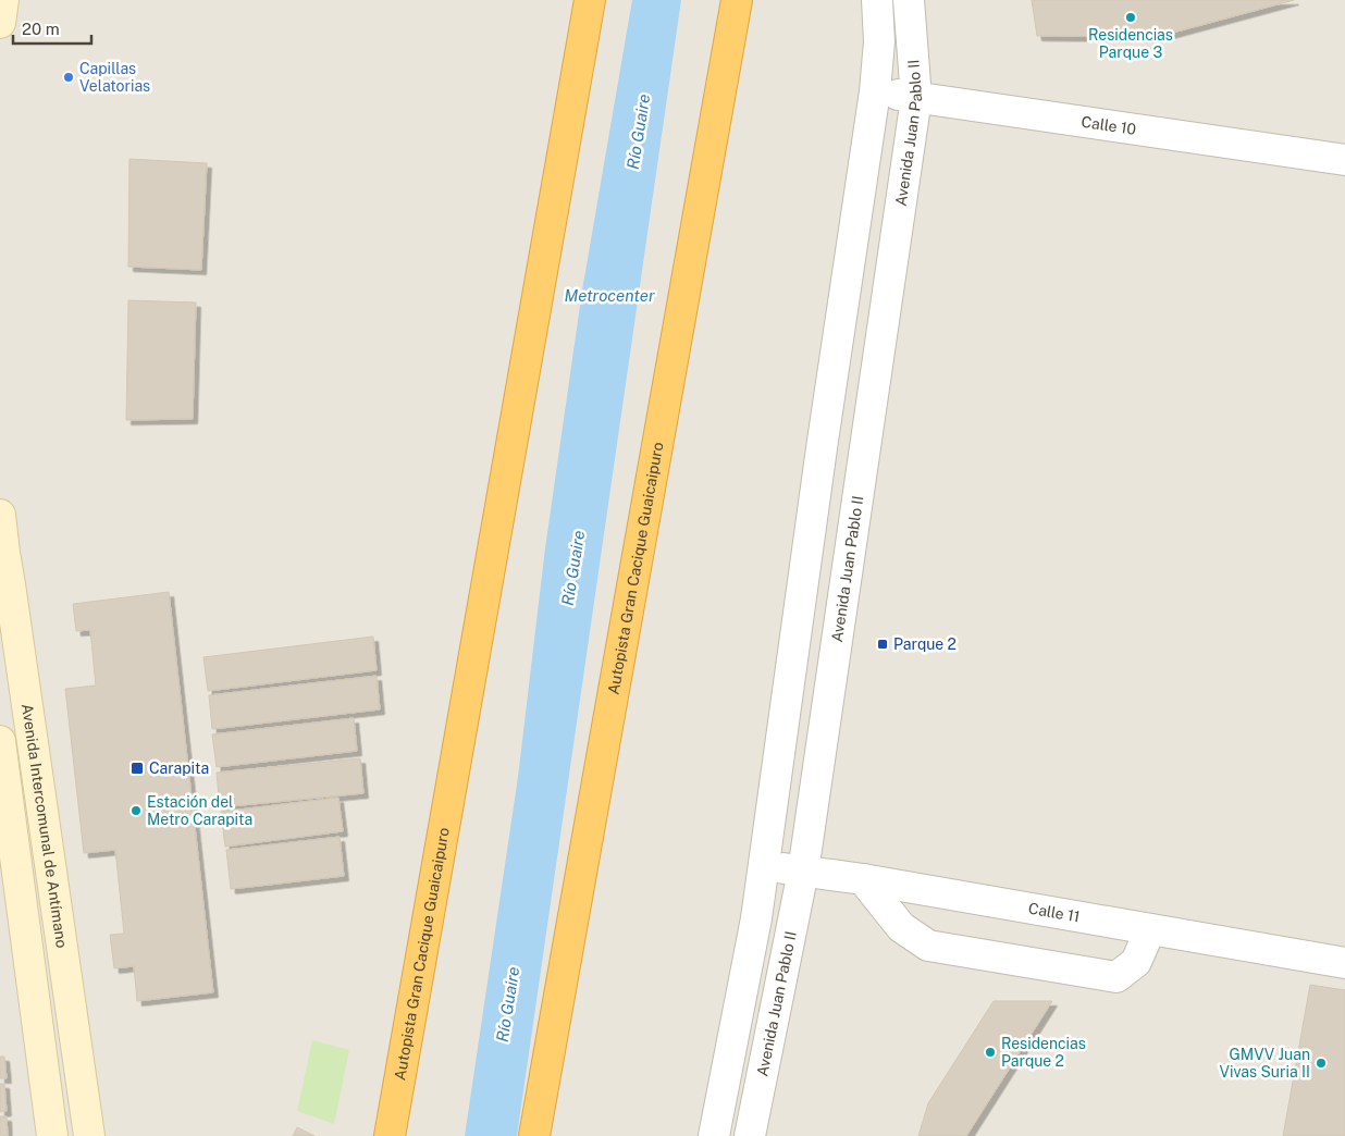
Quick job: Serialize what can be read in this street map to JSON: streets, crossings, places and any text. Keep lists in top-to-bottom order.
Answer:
{
  "streets": {
    "highway": ["Autopista Gran Cacique Guaicaipuro"],
    "main road": ["Avenida Intercomunal de Antímano"],
    "street": ["Calle 10", "Avenida Juan Pablo II", "Calle 11"]
  },
  "crossings": [
    ["Calle 10", "Avenida Juan Pablo II"],
    ["Avenida Juan Pablo II", "Calle 11"]
  ],
  "water": ["Río Guaire", "Metrocenter"],
  "places": {
    "other": [
      "Residencias Parque 3",
      "Capillas Velatorias",
      "Estación del Metro Carapita",
      "Residencias Parque 2",
      "GMVV Juan Vivas Suria II"
    ],
    "transit": ["Parque 2", "Carapita"]
  },
  "scale_bar": "20 m"
}
